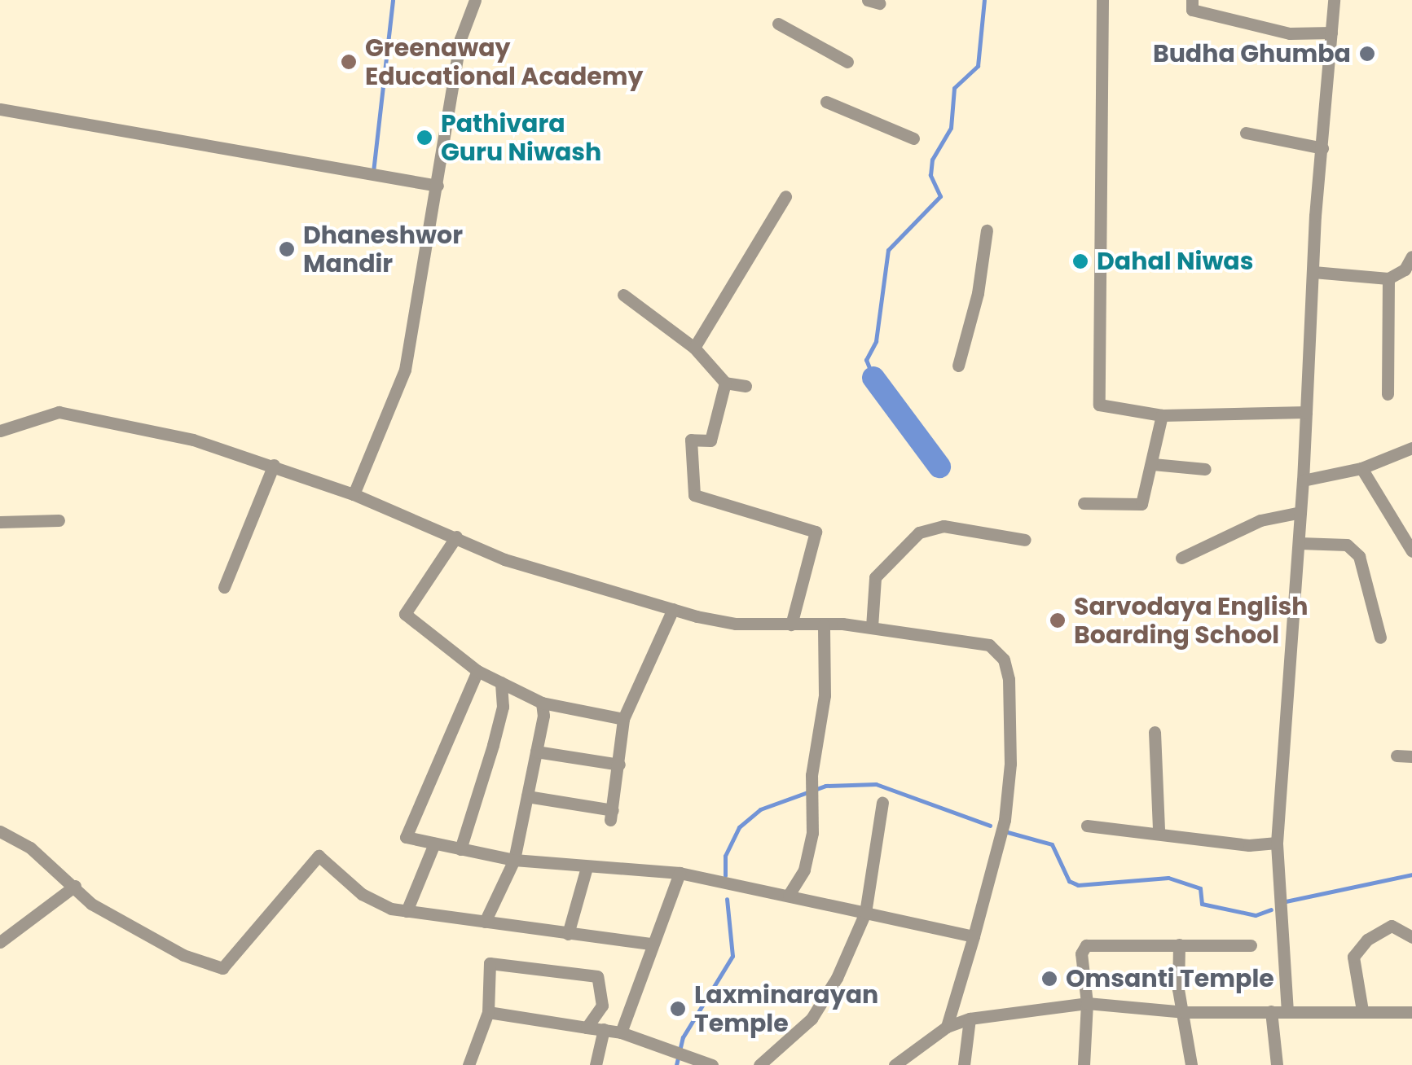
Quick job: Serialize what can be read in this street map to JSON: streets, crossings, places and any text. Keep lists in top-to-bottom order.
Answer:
{
  "places": [
    "Budha Ghumba",
    "Greenaway Educational Academy",
    "Pathivara Guru Niwash",
    "Dhaneshwor Mandir",
    "Dahal Niwas",
    "Sarvodaya English Boarding School",
    "Omsanti Temple",
    "Laxminarayan Temple"
  ]
}
